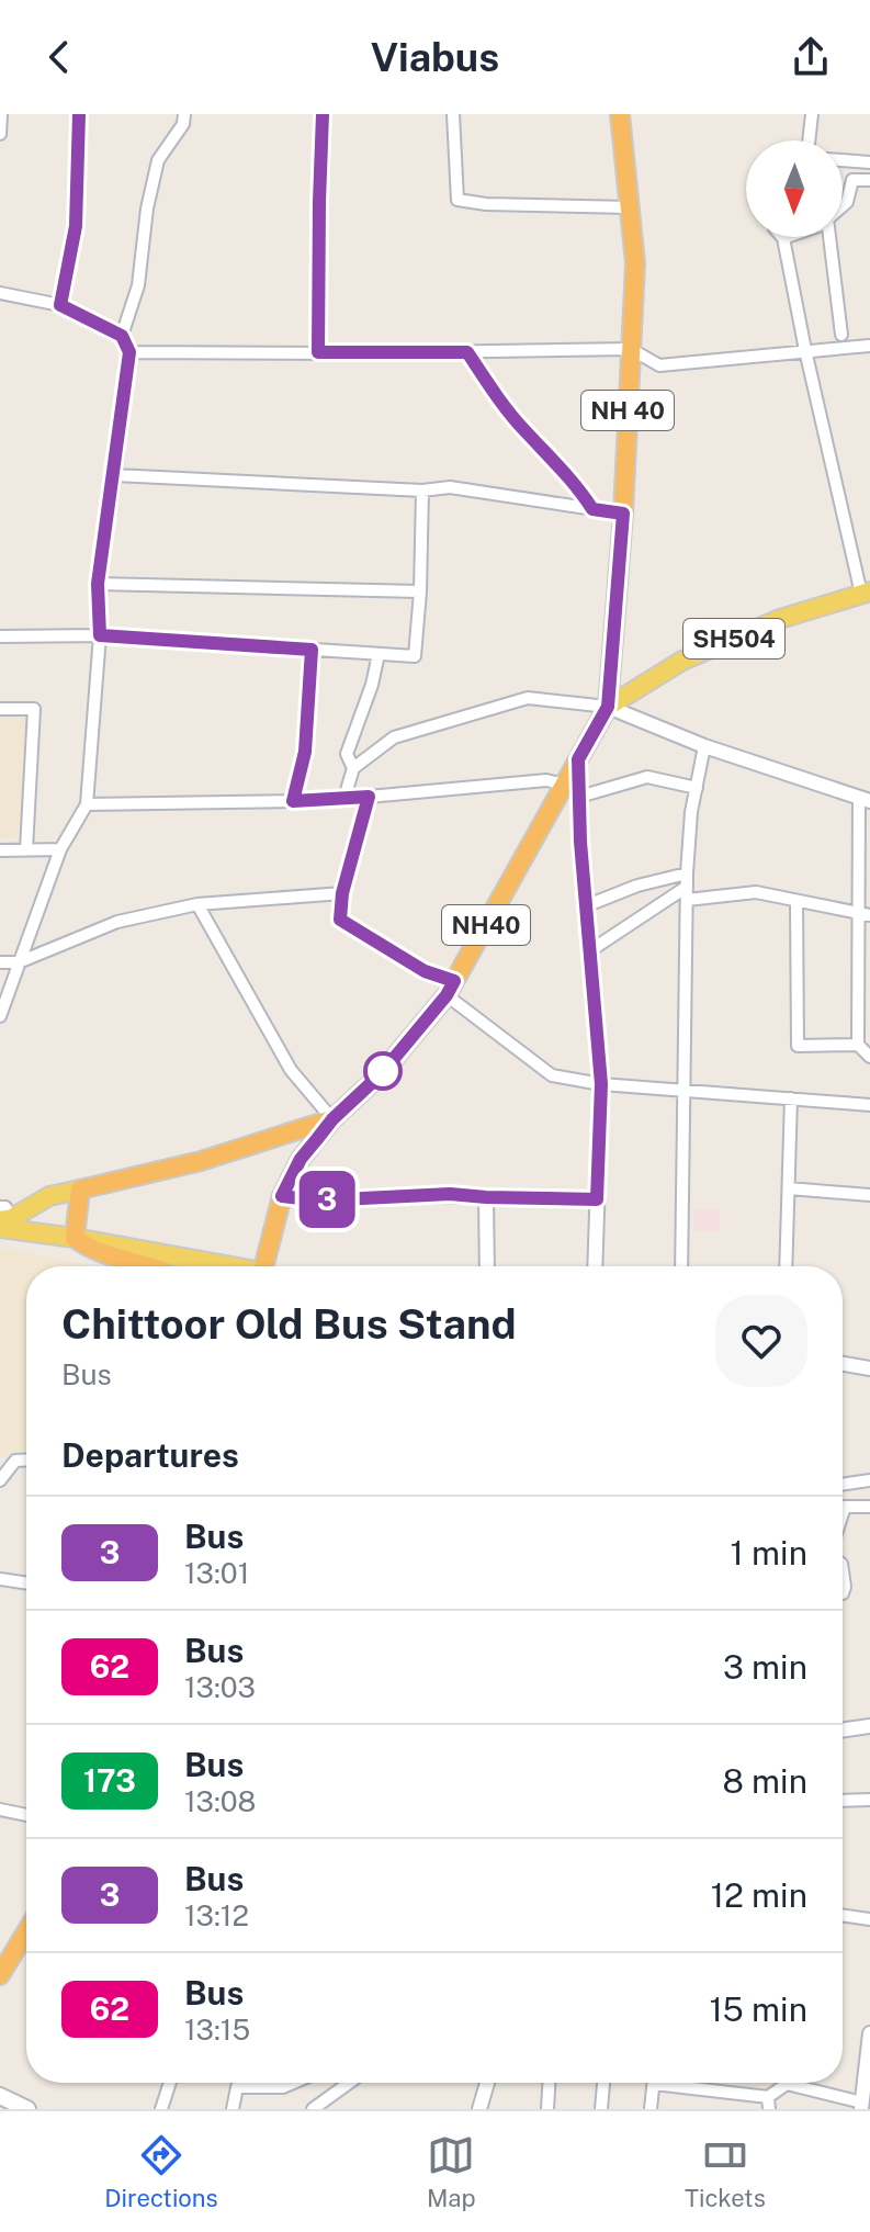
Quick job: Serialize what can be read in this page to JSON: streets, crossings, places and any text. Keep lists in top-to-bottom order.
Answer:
{
  "streets": {
    "highway": ["NH 40", "NH40"],
    "main road": ["SH504"]
  },
  "crossings": [
    ["NH 40", "SH504"],
    ["NH 40", "NH40"],
    ["SH504", "NH40"]
  ],
  "lines": ["bus line 3"],
  "north": "bottom",
  "page": {
    "header": "Viabus",
    "on_map": "3",
    "heading": [
      ["Chittoor Old Bus Stand", "Bus"],
      "Departures"
    ],
    "list": [
      {
        "mark": "3",
        "name": "Bus",
        "note": "13:01",
        "value": "1 min"
      },
      {
        "mark": "62",
        "name": "Bus",
        "note": "13:03",
        "value": "3 min"
      },
      {
        "mark": "173",
        "name": "Bus",
        "note": "13:08",
        "value": "8 min"
      },
      {
        "mark": "3",
        "name": "Bus",
        "note": "13:12",
        "value": "12 min"
      },
      {
        "mark": "62",
        "name": "Bus",
        "note": "13:15",
        "value": "15 min"
      }
    ],
    "tabs": ["Directions", "Map", "Tickets"]
  }
}
